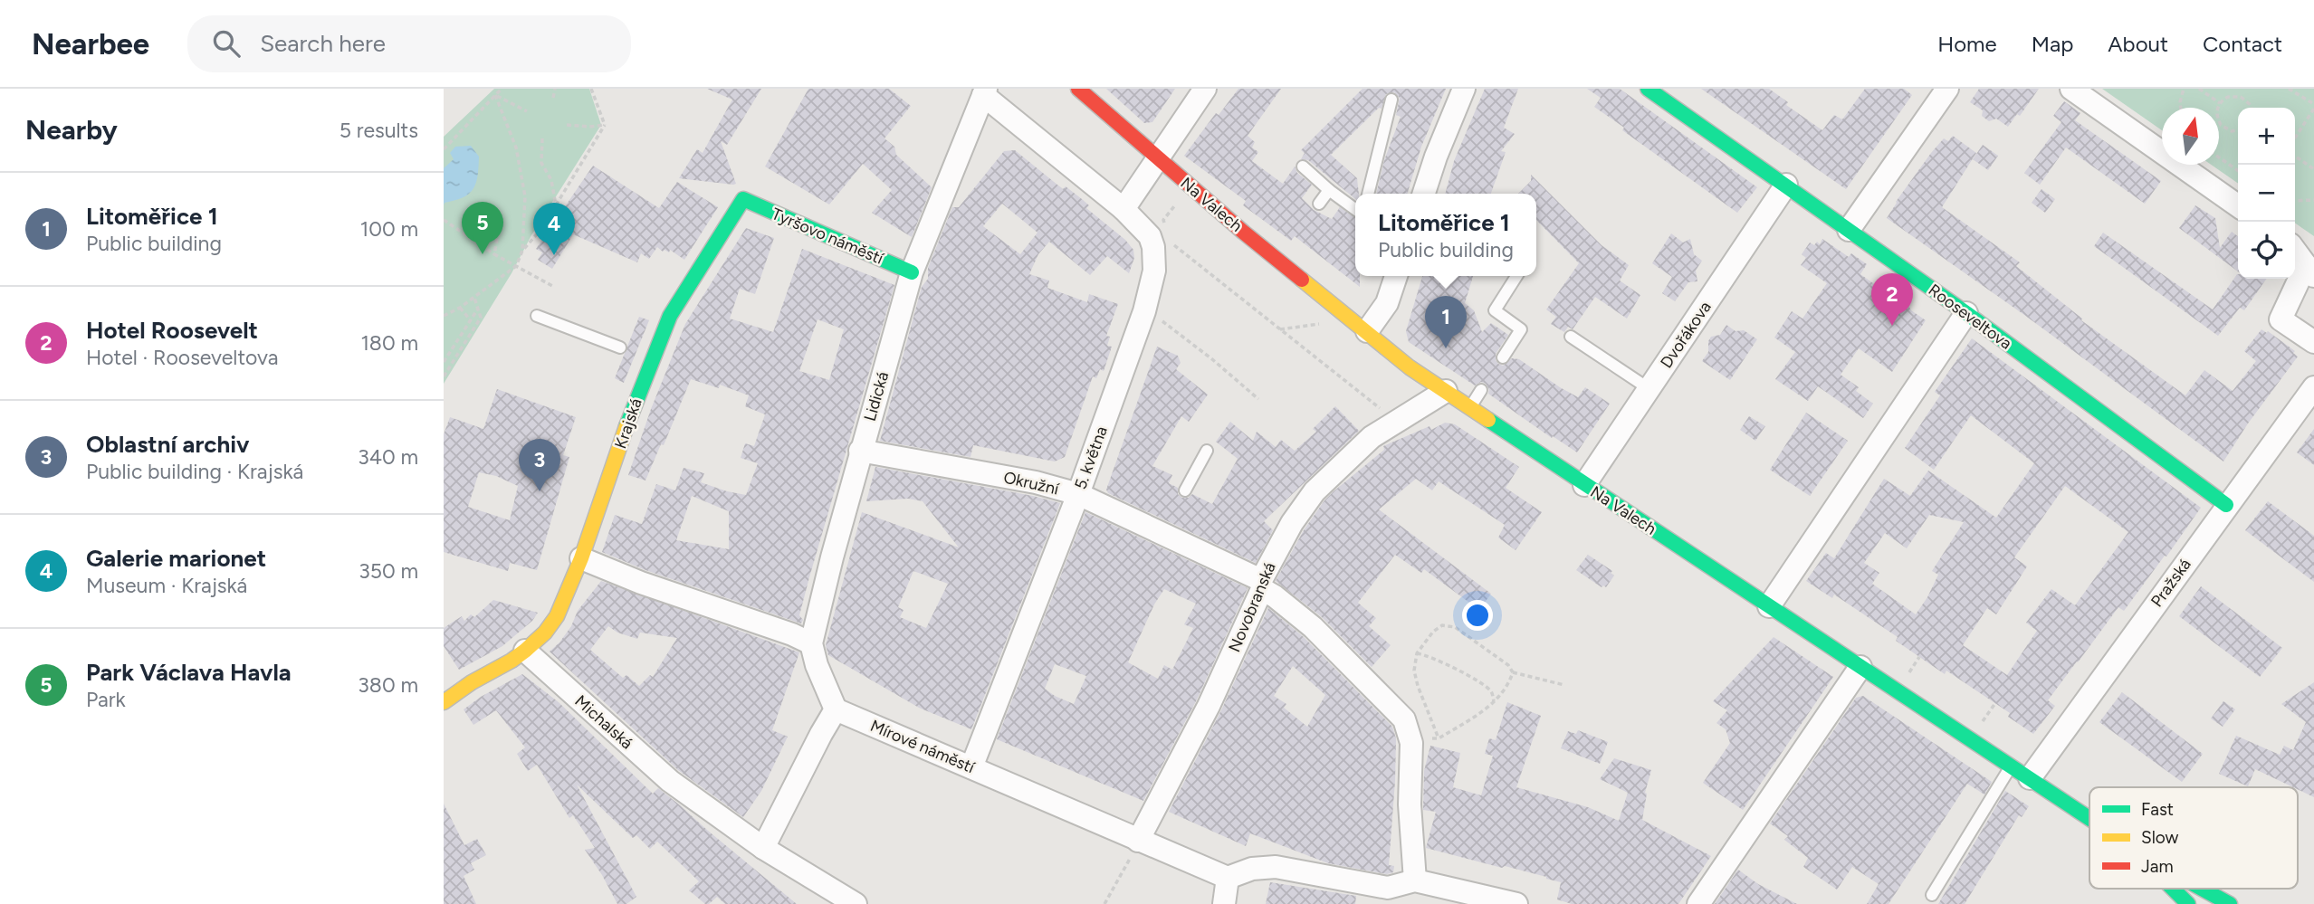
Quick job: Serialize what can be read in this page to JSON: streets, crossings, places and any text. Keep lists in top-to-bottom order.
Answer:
{
  "streets": {
    "street": [
      "Na Valech",
      "Tyršovo náměstí",
      "Rooseveltova",
      "Dvořákova",
      "Lidická",
      "Krajská",
      "5. května",
      "Okružní",
      "Pražská",
      "Novobranská",
      "Michalská",
      "Mírové náměstí"
    ]
  },
  "crossings": [
    ["Na Valech", "Dvořákova"],
    ["Na Valech", "Pražská"],
    ["Na Valech", "Novobranská"],
    ["Tyršovo náměstí", "Lidická"],
    ["Tyršovo náměstí", "Krajská"],
    ["Rooseveltova", "Dvořákova"],
    ["Rooseveltova", "Pražská"],
    ["Lidická", "5. května"],
    ["Lidická", "Okružní"],
    ["Krajská", "Michalská"],
    ["5. května", "Okružní"],
    ["5. května", "Mírové náměstí"],
    ["Okružní", "Novobranská"],
    ["Novobranská", "Mírové náměstí"]
  ],
  "legend": ["Fast", "Slow", "Jam"],
  "north": "top",
  "page": {
    "header": "Nearbee",
    "search": "Search here",
    "nav": [
      "Home",
      "Map",
      "About",
      "Contact"
    ],
    "heading": ["Nearby", "5 results"],
    "map_buttons": ["+", "−"],
    "list": [
      {
        "mark": "1",
        "name": "Litoměřice 1",
        "note": "Public building",
        "value": "100 m"
      },
      {
        "mark": "2",
        "name": "Hotel Roosevelt",
        "note": "Hotel · Rooseveltova",
        "value": "180 m"
      },
      {
        "mark": "3",
        "name": "Oblastní archiv",
        "note": "Public building · Krajská",
        "value": "340 m"
      },
      {
        "mark": "4",
        "name": "Galerie marionet",
        "note": "Museum · Krajská",
        "value": "350 m"
      },
      {
        "mark": "5",
        "name": "Park Václava Havla",
        "note": "Park",
        "value": "380 m"
      }
    ],
    "popup": ["Litoměřice 1", "Public building"],
    "pins": [
      "5",
      "4",
      "2",
      "1",
      "3"
    ]
  }
}
